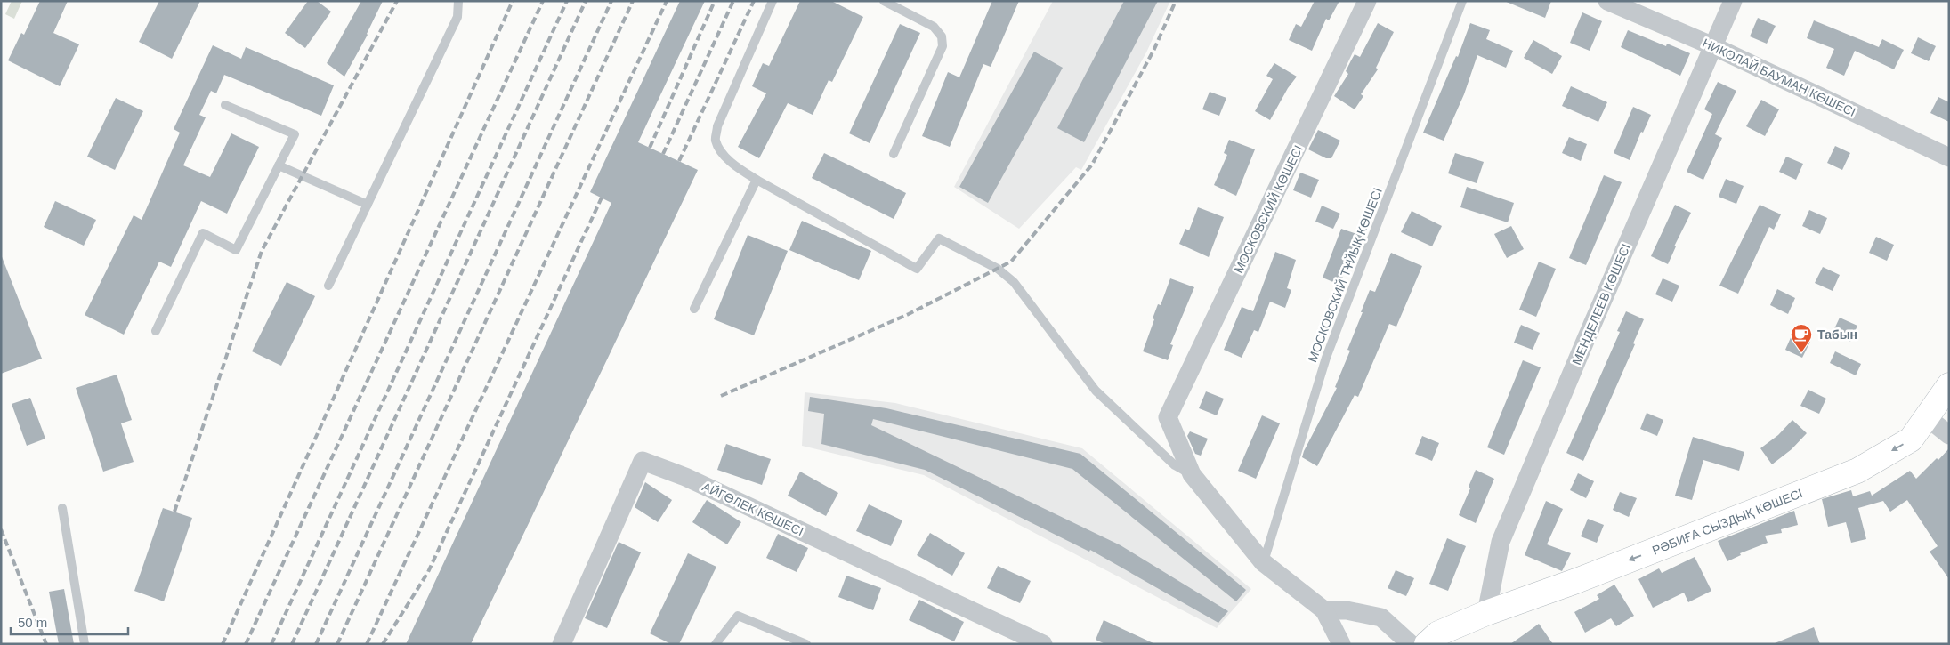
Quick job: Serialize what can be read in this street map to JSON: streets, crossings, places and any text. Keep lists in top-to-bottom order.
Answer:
{
  "streets": {
    "street": [
      "НИКОЛАЙ БАУМАН КӨШЕСІ",
      "МОСКОВСКИЙ КӨШЕСІ",
      "МЕНДЕЛЕЕВ КӨШЕСІ",
      "АЙГӨЛЕК КӨШЕСІ",
      "РӘБИҒА СЫЗДЫҚ КӨШЕСІ"
    ],
    "lane": ["МОСКОВСКИЙ ТҰЙЫҚ КӨШЕСІ"]
  },
  "crossings": [
    ["НИКОЛАЙ БАУМАН КӨШЕСІ", "МЕНДЕЛЕЕВ КӨШЕСІ"],
    ["МЕНДЕЛЕЕВ КӨШЕСІ", "РӘБИҒА СЫЗДЫҚ КӨШЕСІ"]
  ],
  "one_way": ["РӘБИҒА СЫЗДЫҚ КӨШЕСІ"],
  "places": {
    "cafe": ["Табын"]
  },
  "scale_bar": "50 m"
}
